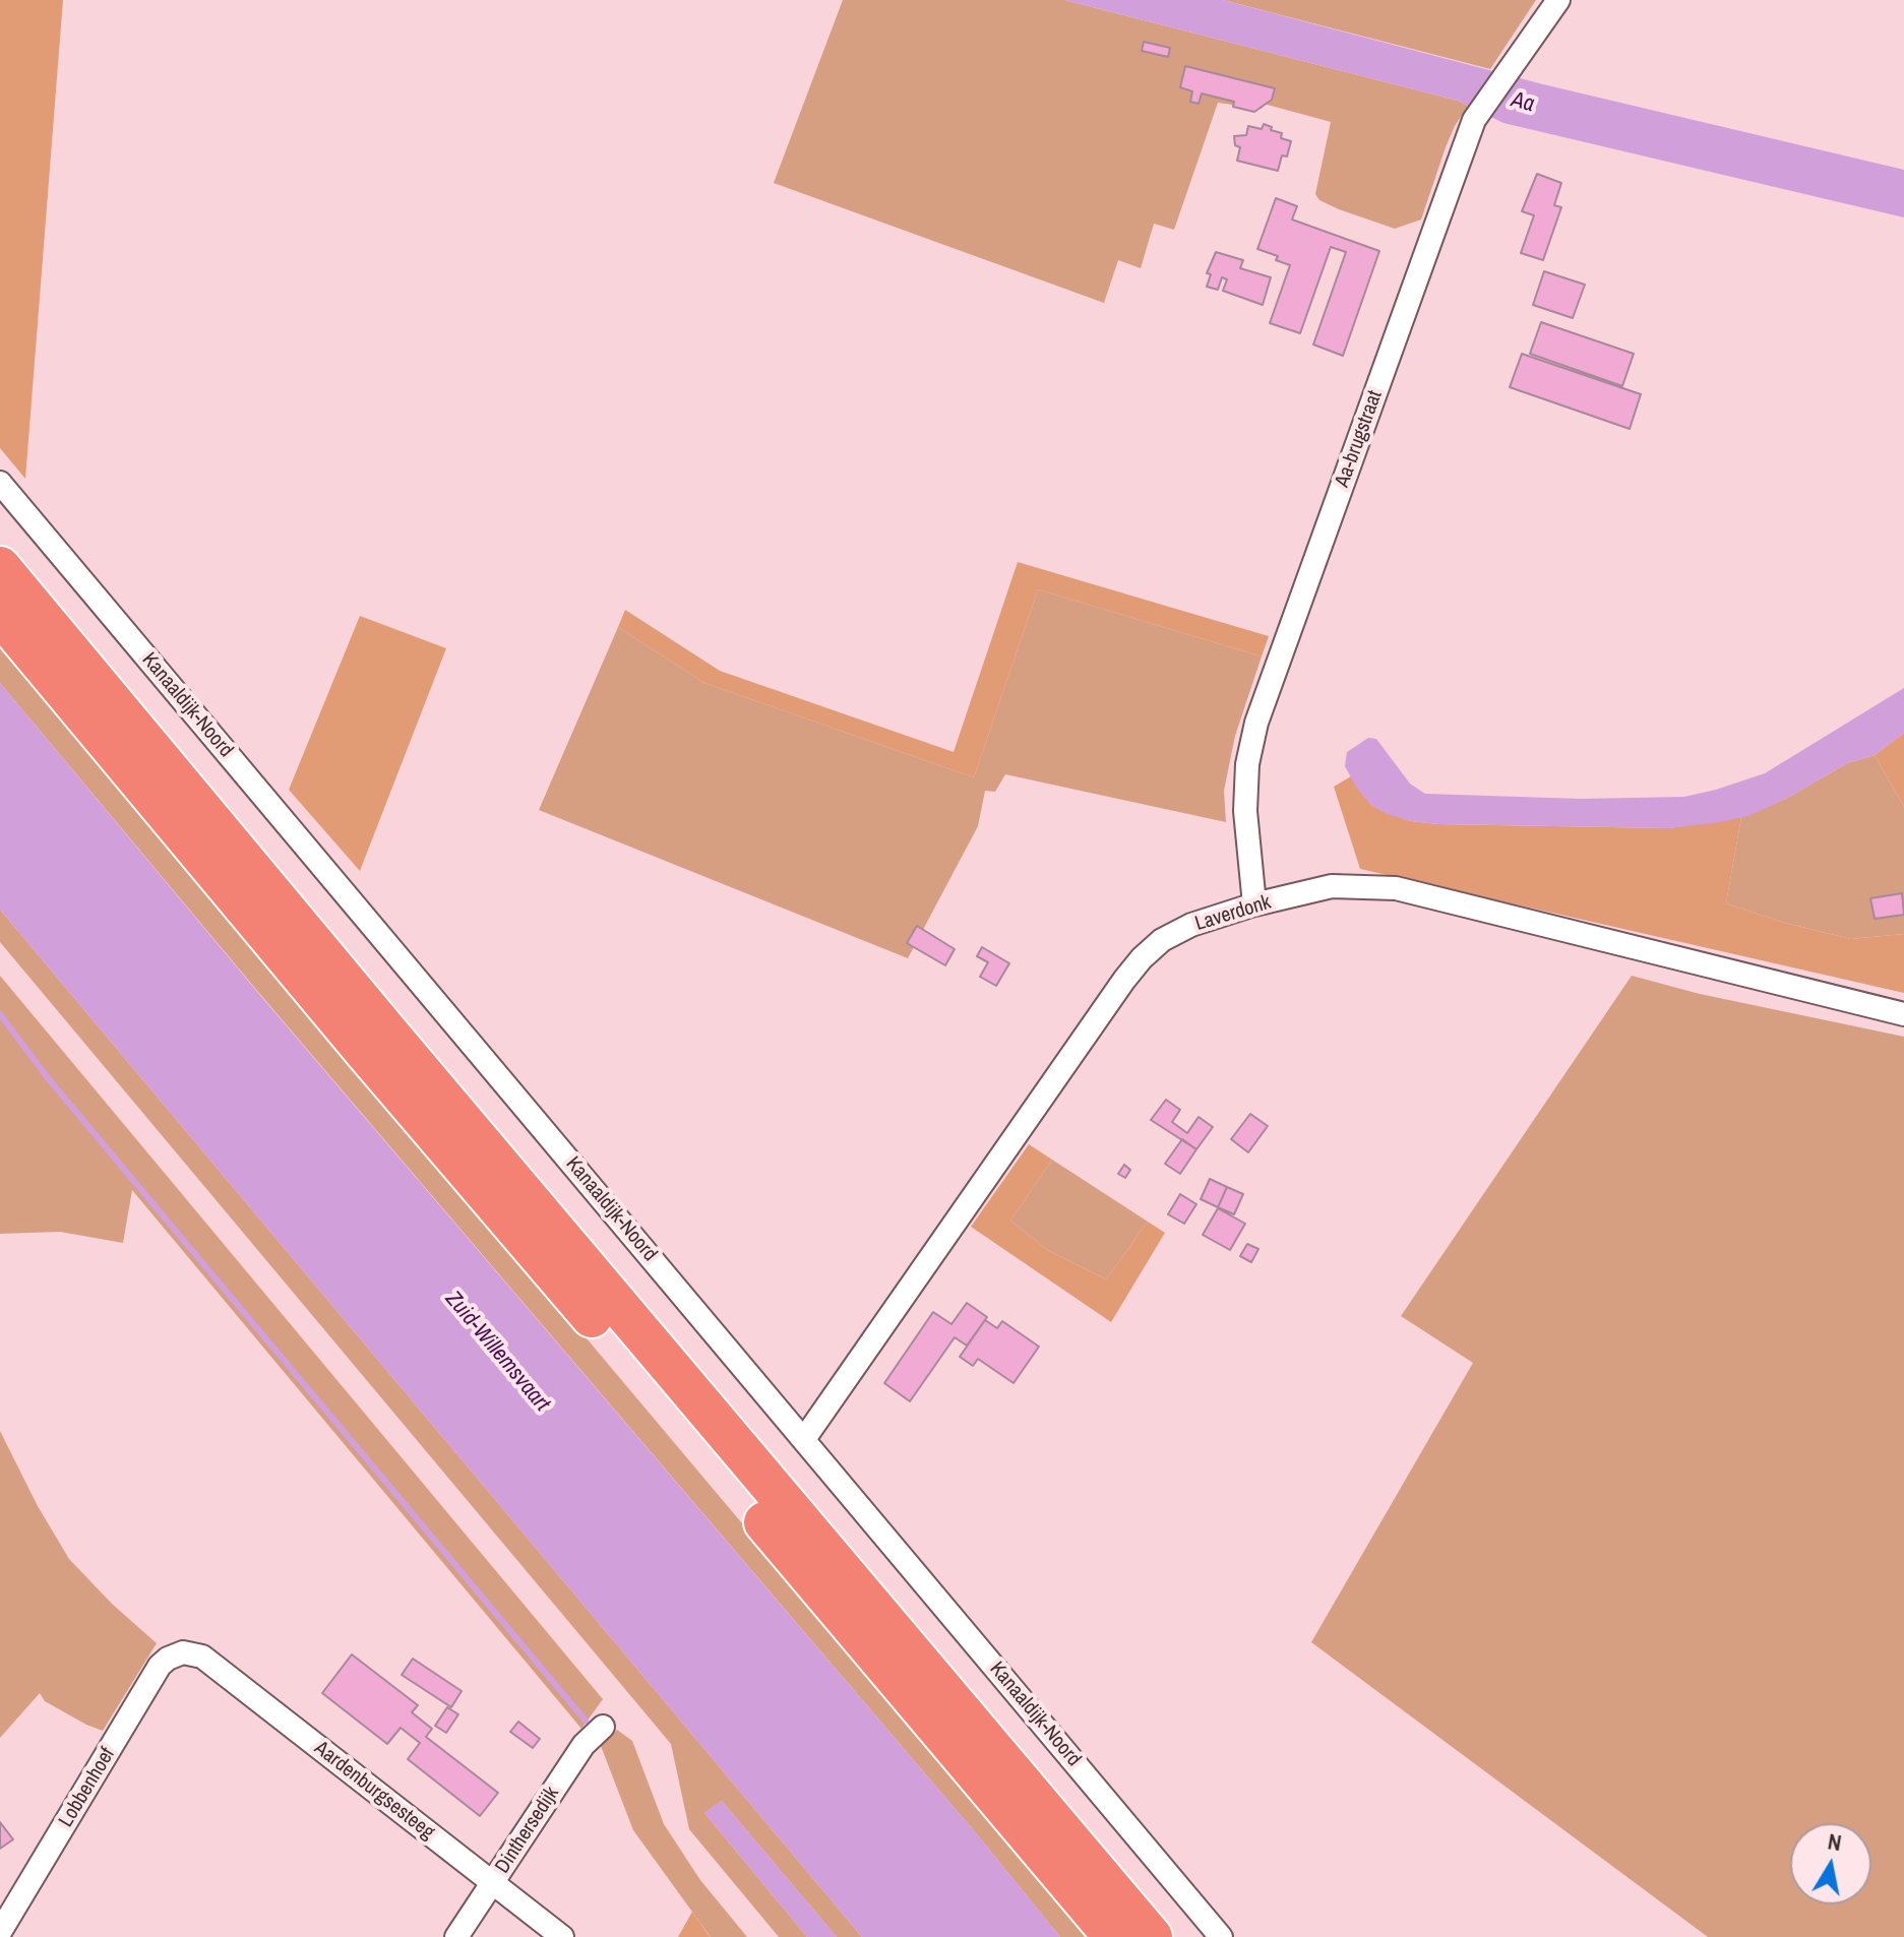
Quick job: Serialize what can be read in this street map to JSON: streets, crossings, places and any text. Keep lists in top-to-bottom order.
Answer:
{
  "streets": {
    "street": [
      "Aa-brugstraat",
      "Kanaaldijk-Noord",
      "Laverdonk",
      "Lobbenhoef",
      "Aardenburgsesteeg",
      "Dinthersedijk"
    ]
  },
  "crossings": [
    ["Aa-brugstraat", "Laverdonk"],
    ["Kanaaldijk-Noord", "Laverdonk"],
    ["Lobbenhoef", "Aardenburgsesteeg"],
    ["Aardenburgsesteeg", "Dinthersedijk"]
  ],
  "water": ["Aa", "Zuid-Willemsvaart"],
  "north": "top"
}
